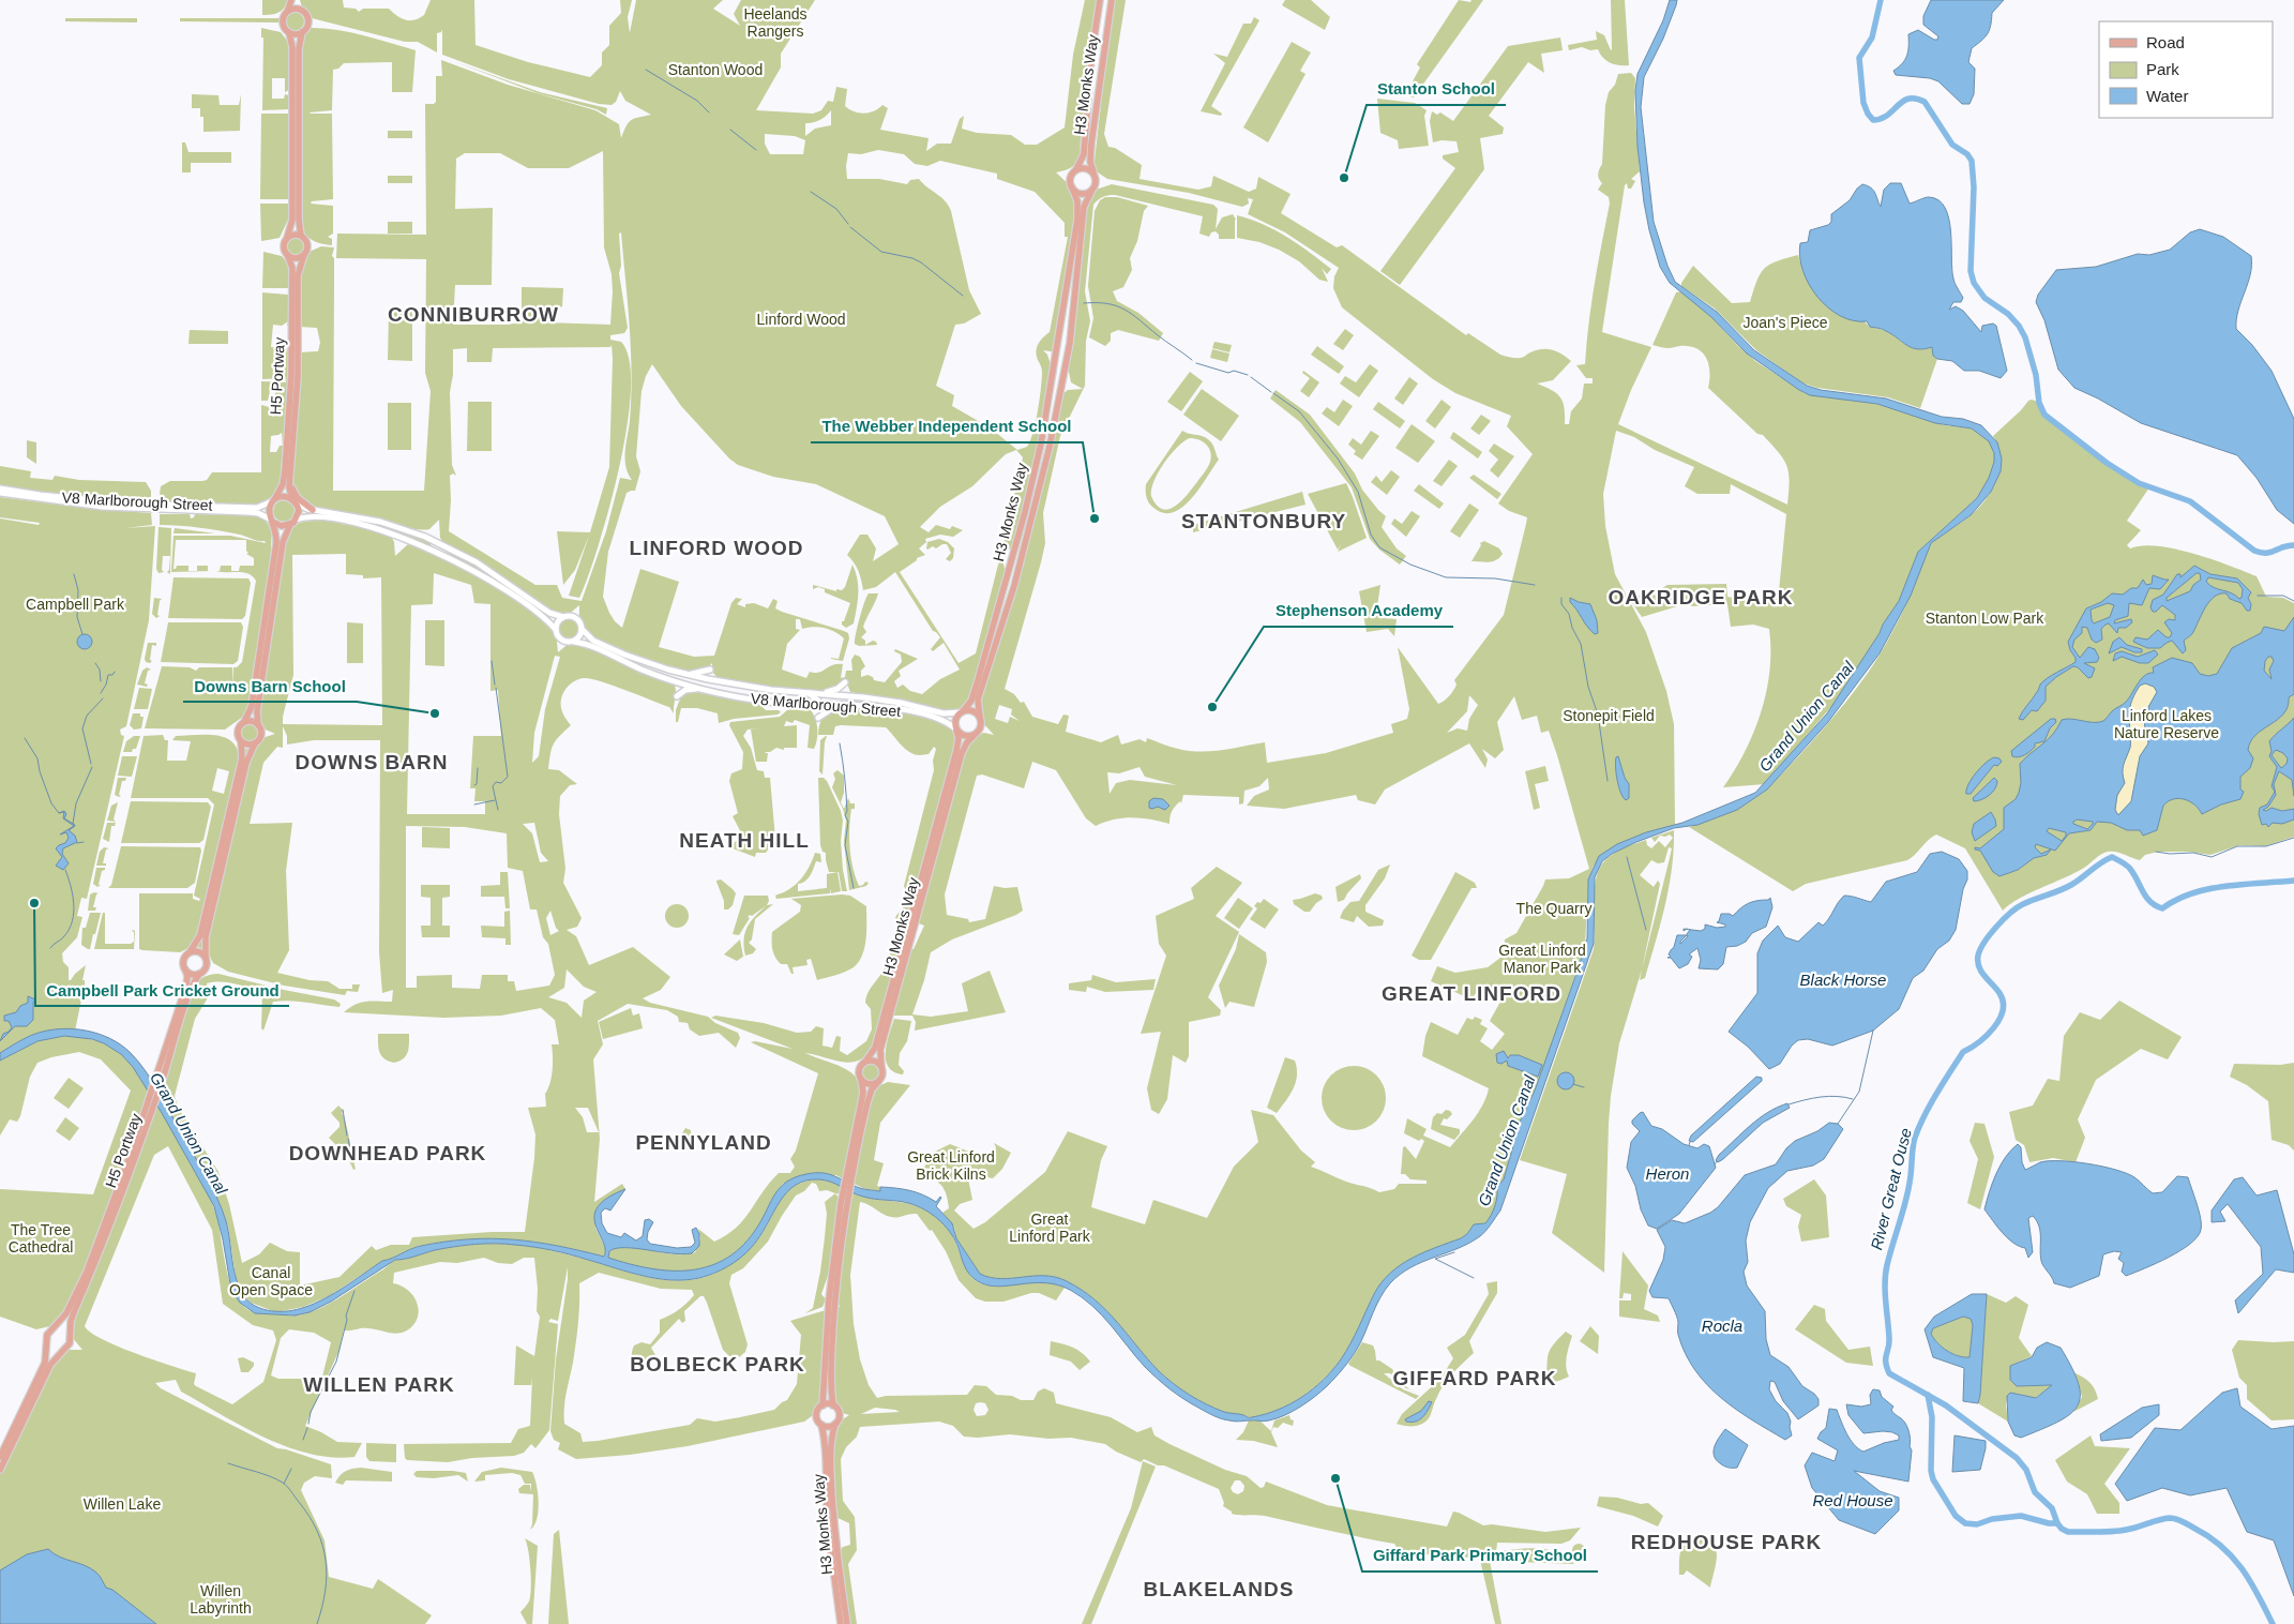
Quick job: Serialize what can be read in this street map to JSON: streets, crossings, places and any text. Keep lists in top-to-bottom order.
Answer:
{
  "streets": {
    "main road": ["H3 Monks Way", "H5 Portway", "V8 Marlborough Street"]
  },
  "crossings": [
    ["H3 Monks Way", "V8 Marlborough Street"],
    ["H5 Portway", "V8 Marlborough Street"]
  ],
  "districts": [
    "CONNIBURROW",
    "STANTONBURY",
    "LINFORD WOOD",
    "OAKRIDGE PARK",
    "DOWNS BARN",
    "NEATH HILL",
    "GREAT LINFORD",
    "PENNYLAND",
    "DOWNHEAD PARK",
    "BOLBECK PARK",
    "GIFFARD PARK",
    "WILLEN PARK",
    "REDHOUSE PARK",
    "BLAKELANDS"
  ],
  "water": [
    "Grand Union Canal",
    "Black Horse",
    "Heron",
    "River Great Ouse",
    "Rocla",
    "Red House"
  ],
  "parks": [
    "Heelands Rangers",
    "Stanton Wood",
    "Linford Wood",
    "Joan's Piece",
    "Campbell Park",
    "Stanton Low Park",
    "Stonepit Field",
    "Linford Lakes Nature Reserve",
    "The Quarry",
    "Great Linford Manor Park",
    "Great Linford Brick Kilns",
    "Great Linford Park",
    "The Tree Cathedral",
    "Canal Open Space",
    "Willen Lake",
    "Willen Labyrinth"
  ],
  "places": [
    "Stanton School",
    "The Webber Independent School",
    "Stephenson Academy",
    "Downs Barn School",
    "Campbell Park Cricket Ground",
    "Giffard Park Primary School"
  ],
  "legend": ["Road", "Park", "Water"]
}
